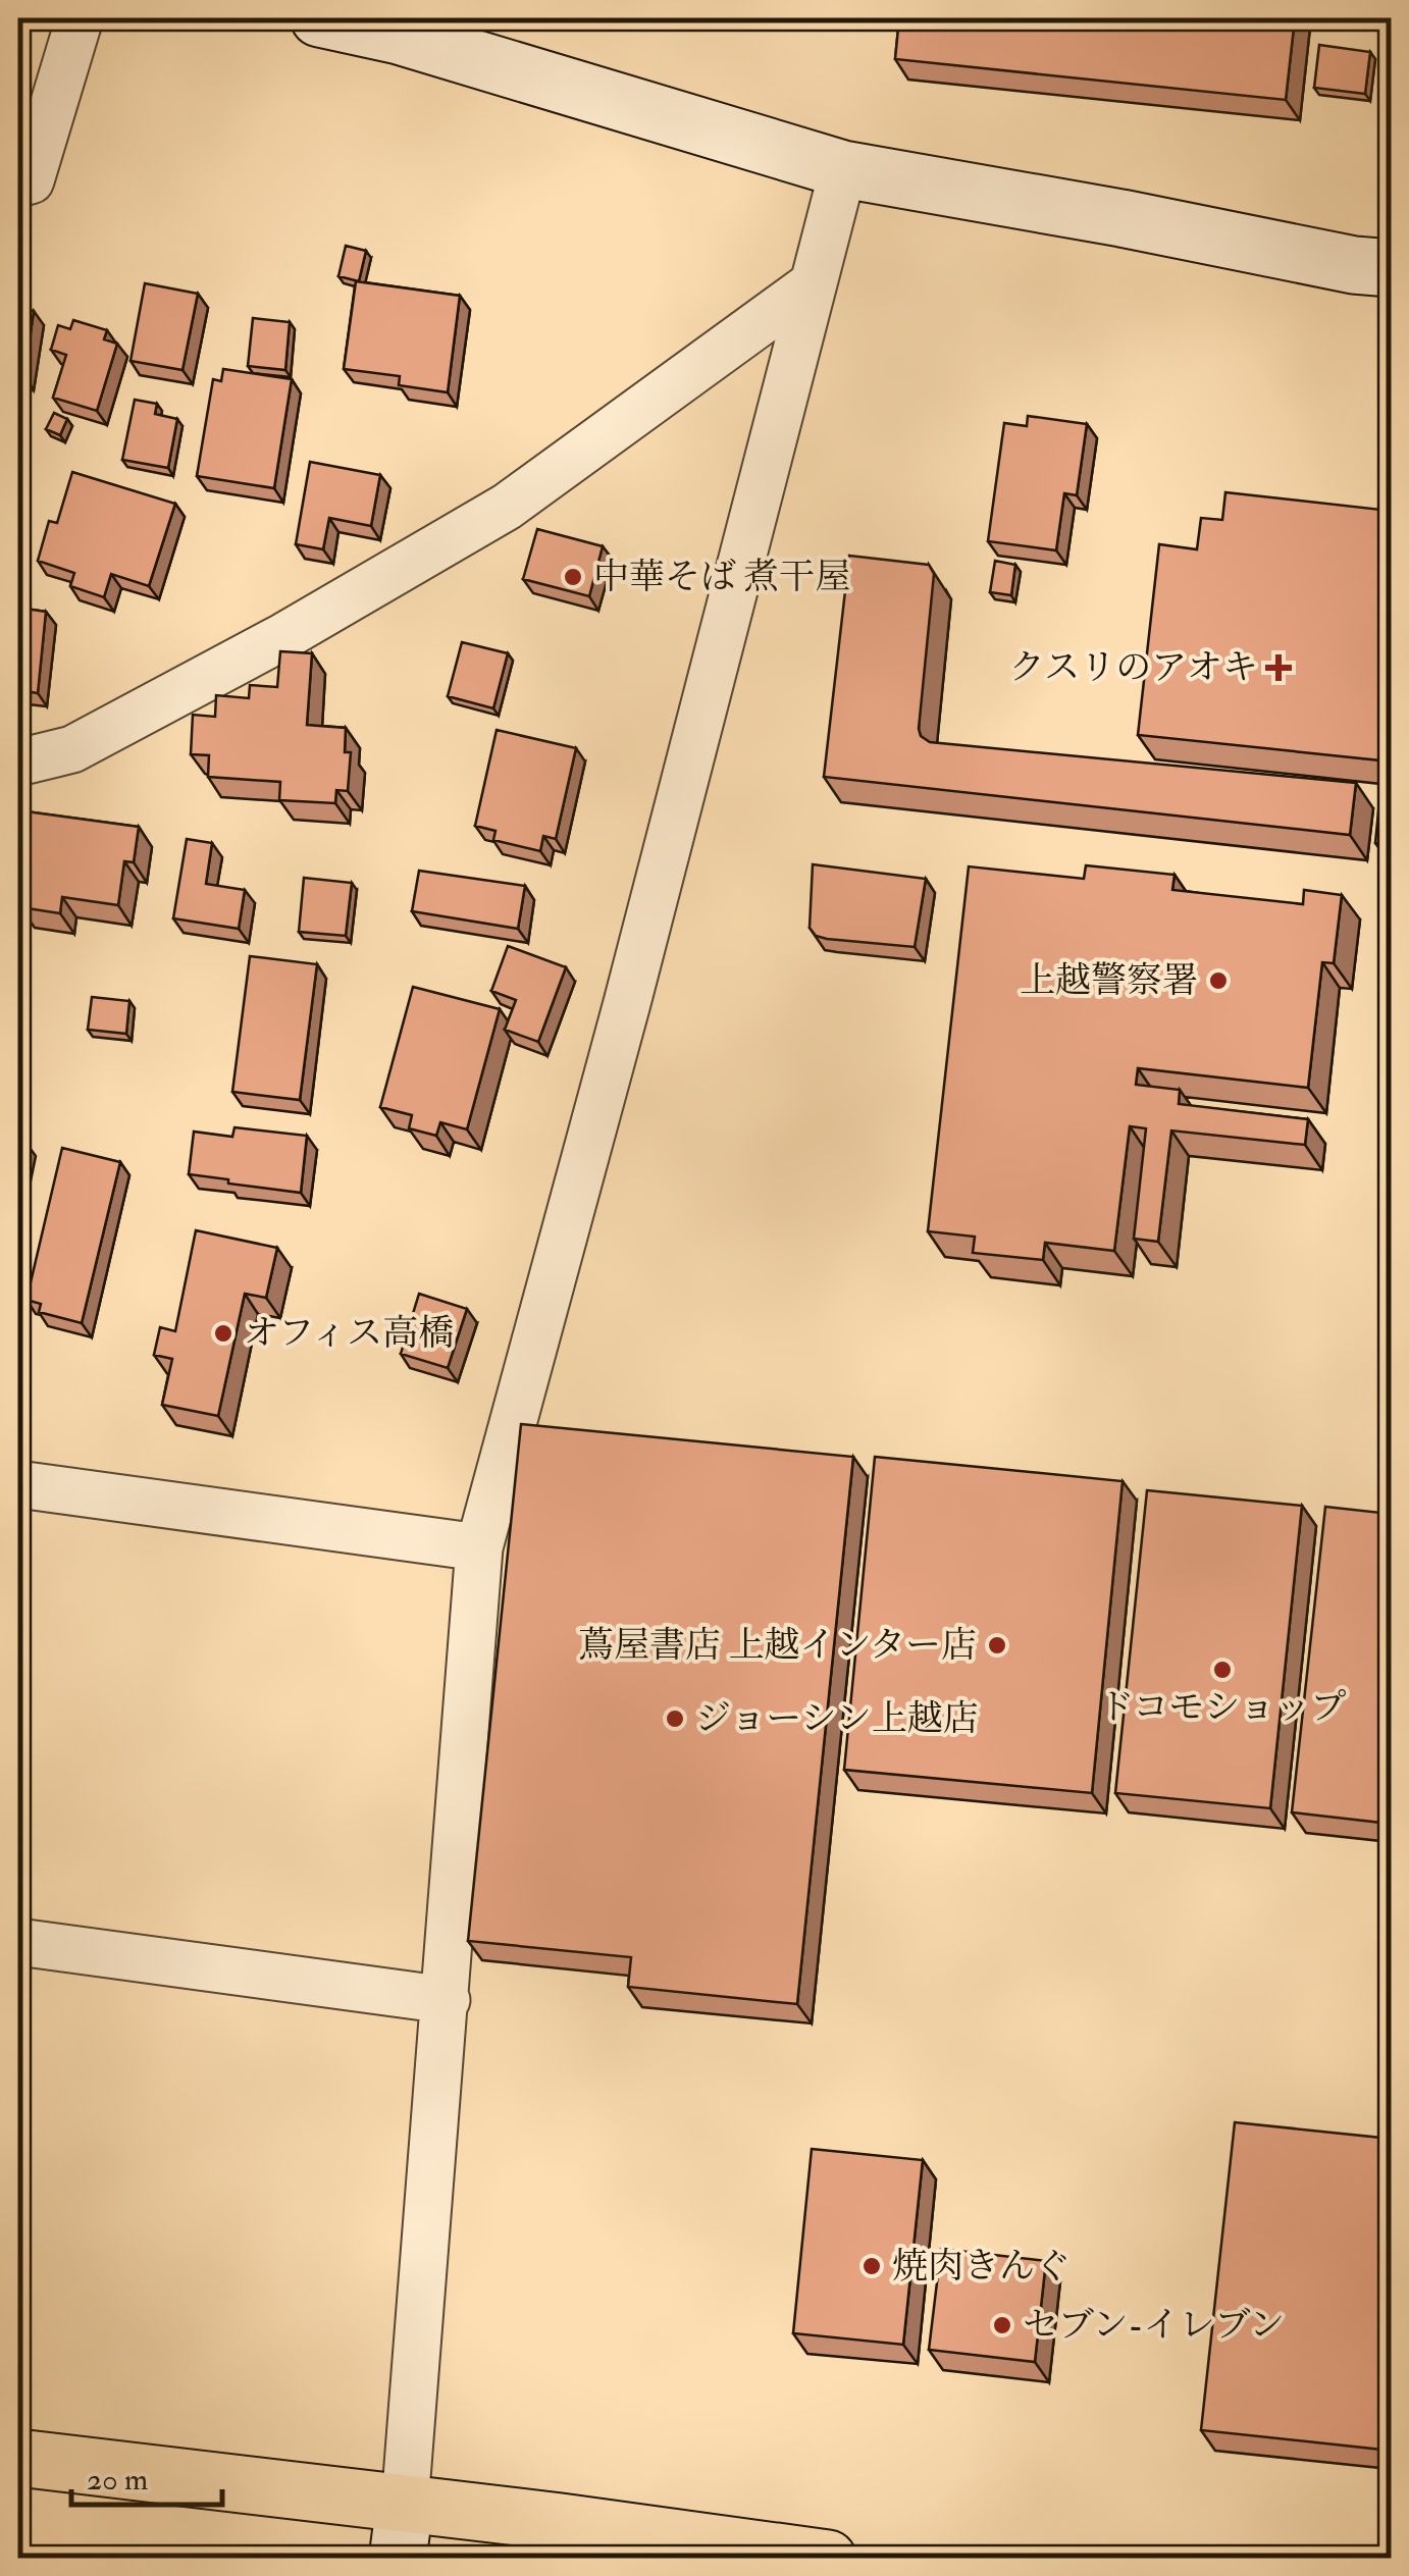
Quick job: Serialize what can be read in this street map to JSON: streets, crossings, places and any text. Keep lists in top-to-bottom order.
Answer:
{
  "places": {
    "other": [
      "中華そば 煮干屋",
      "上越警察署",
      "オフィス高橋",
      "蔦屋書店 上越インター店",
      "ドコモショップ",
      "ジョーシン上越店",
      "焼肉きんぐ",
      "セブン-イレブン"
    ],
    "health": ["クスリのアオキ"]
  },
  "scale_bar": "20 m"
}
